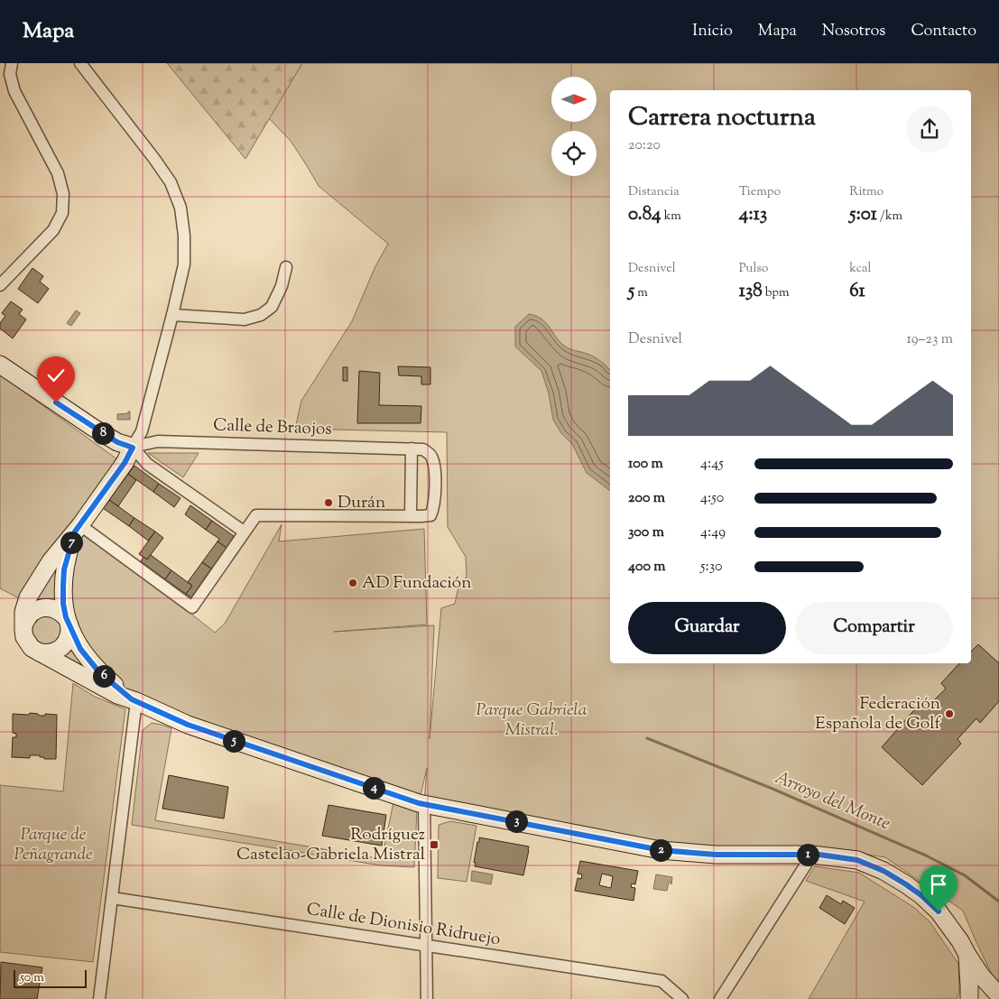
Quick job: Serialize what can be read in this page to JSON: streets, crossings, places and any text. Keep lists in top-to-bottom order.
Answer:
{
  "streets": {
    "street": ["Calle de Braojos", "Calle de Dionisio Ridruejo"]
  },
  "water": ["Arroyo del Monte"],
  "parks": ["Parque Gabriela Mistral.", "Parque de Peñagrande"],
  "places": {
    "other": ["Durán", "AD Fundación", "Federación Española de Golf"],
    "transit": ["Rodríguez Castelao-Gabriela Mistral"]
  },
  "scale_bar": "50 m",
  "north": "right",
  "page": {
    "header": "Mapa",
    "nav": [
      "Inicio",
      "Mapa",
      "Nosotros",
      "Contacto"
    ],
    "heading": ["Carrera nocturna", "20:20"],
    "stats": [
      ["Distancia", "0.84 km"],
      ["Tiempo", "4:13"],
      ["Ritmo", "5:01 /km"],
      ["Desnivel", "5 m"],
      ["Pulso", "138 bpm"],
      ["kcal", "61"]
    ],
    "chart": ["Desnivel", "19–23 m"],
    "pins": [
      "8",
      "7",
      "6",
      "5",
      "4",
      "3",
      "2",
      "1"
    ],
    "list": [
      {
        "name": "100 m",
        "note": "4:45"
      },
      {
        "name": "200 m",
        "note": "4:50"
      },
      {
        "name": "300 m",
        "note": "4:49"
      },
      {
        "name": "400 m",
        "note": "5:30"
      }
    ],
    "buttons": ["Guardar", "Compartir"],
    "scale": "50 m"
  }
}
